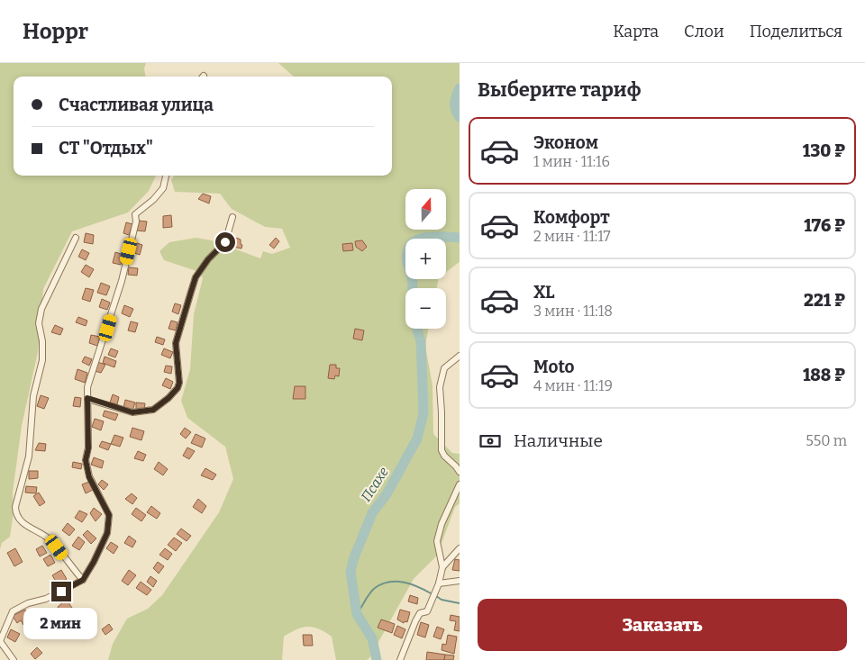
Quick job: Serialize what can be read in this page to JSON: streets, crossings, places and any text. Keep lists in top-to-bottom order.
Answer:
{
  "water": ["Псахе"],
  "north": "top",
  "page": {
    "header": "Hoppr",
    "nav": ["Карта", "Слои", "Поделиться"],
    "heading": "Выберите тариф",
    "banner": ["Счастливая улица", "СТ \"Отдых\""],
    "list": [
      {
        "name": "Эконом",
        "note": "1 мин · 11:16",
        "value": "130 ₽"
      },
      {
        "name": "Комфорт",
        "note": "2 мин · 11:17",
        "value": "176 ₽"
      },
      {
        "name": "XL",
        "note": "3 мин · 11:18",
        "value": "221 ₽"
      },
      {
        "name": "Moto",
        "note": "4 мин · 11:19",
        "value": "188 ₽"
      }
    ],
    "map_buttons": ["+", "−"],
    "pay": ["Наличные", "550 m"],
    "buttons": "Заказать",
    "bubble": "2 мин"
  }
}
